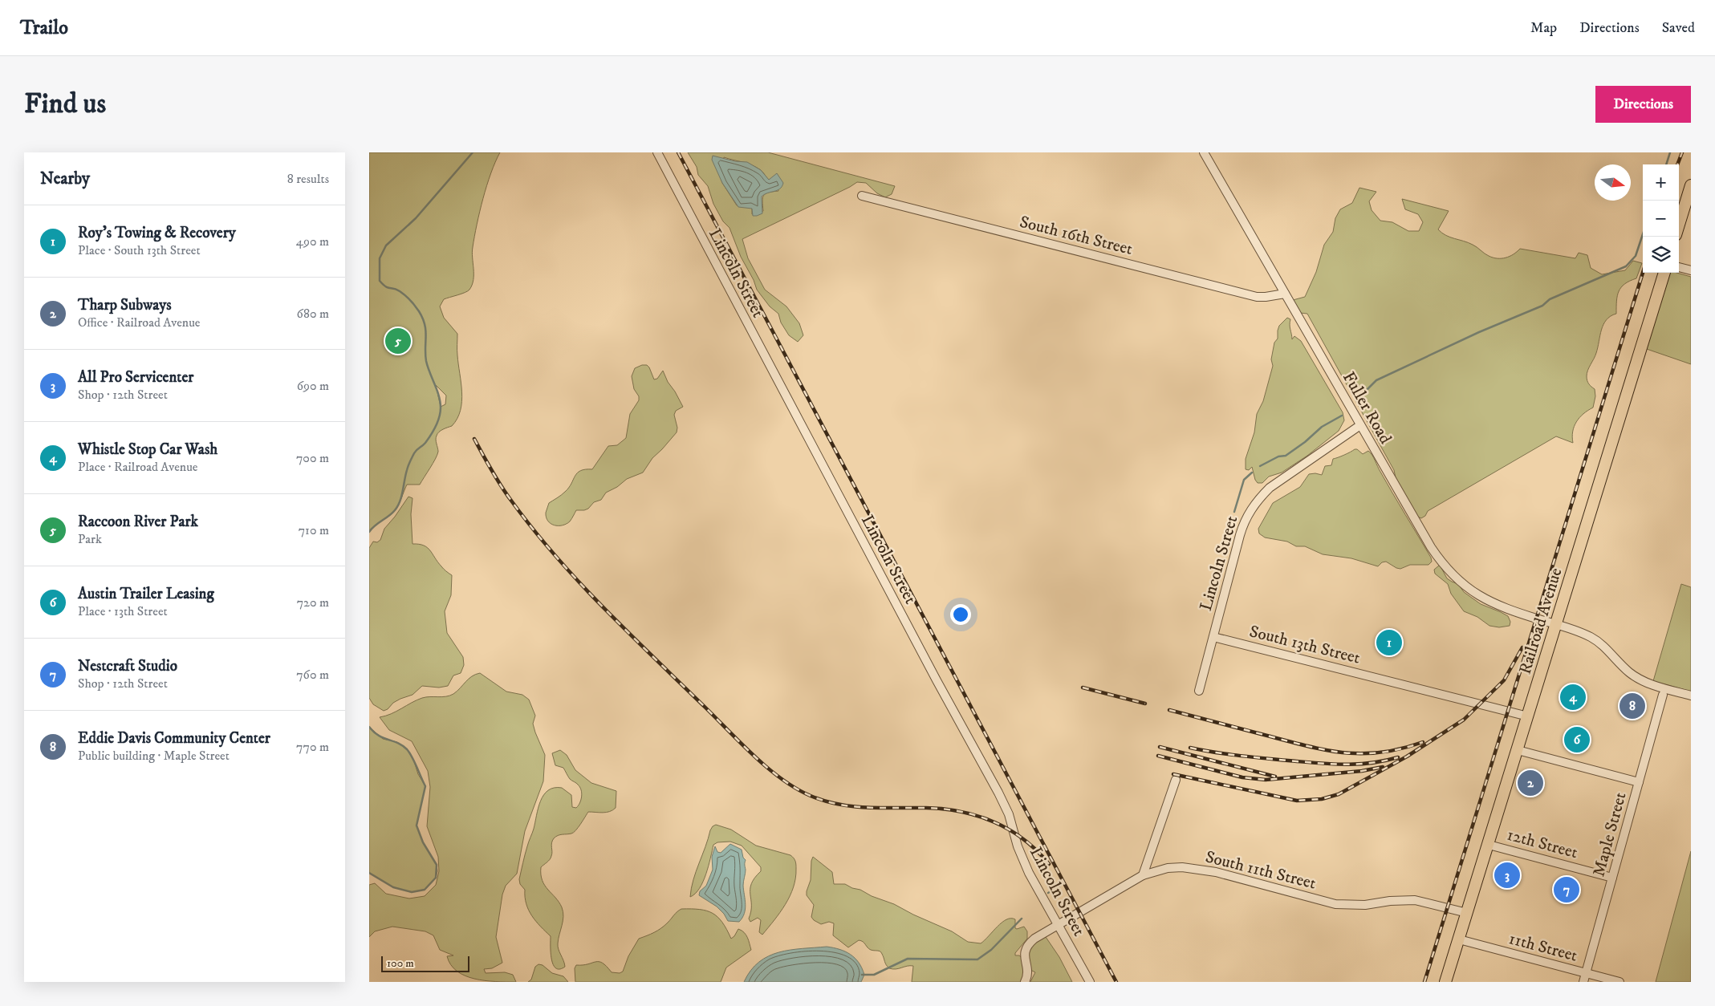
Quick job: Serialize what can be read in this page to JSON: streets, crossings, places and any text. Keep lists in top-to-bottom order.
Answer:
{
  "streets": {
    "main road": ["Railroad Avenue"],
    "street": [
      "South 16th Street",
      "Lincoln Street",
      "Fuller Road",
      "South 13th Street",
      "Maple Street",
      "12th Street",
      "South 11th Street",
      "11th Street"
    ]
  },
  "crossings": [
    ["South 16th Street", "Fuller Road"],
    ["Lincoln Street", "Fuller Road"],
    ["Lincoln Street", "South 13th Street"],
    ["Lincoln Street", "South 11th Street"],
    ["Fuller Road", "Railroad Avenue"],
    ["Railroad Avenue", "South 13th Street"],
    ["Railroad Avenue", "12th Street"],
    ["Railroad Avenue", "South 11th Street"],
    ["Railroad Avenue", "11th Street"],
    ["Maple Street", "12th Street"],
    ["Maple Street", "11th Street"]
  ],
  "scale_bar": "100 m",
  "north": "right",
  "page": {
    "header": "Trailo",
    "nav": ["Map", "Directions", "Saved"],
    "buttons": "Directions",
    "title": "Find us",
    "heading": ["Nearby", "8 results"],
    "map_buttons": ["+", "−"],
    "list": [
      {
        "mark": "1",
        "name": "Roy's Towing & Recovery",
        "note": "Place · South 13th Street",
        "value": "490 m"
      },
      {
        "mark": "2",
        "name": "Tharp Subways",
        "note": "Office · Railroad Avenue",
        "value": "680 m"
      },
      {
        "mark": "3",
        "name": "All Pro Servicenter",
        "note": "Shop · 12th Street",
        "value": "690 m"
      },
      {
        "mark": "4",
        "name": "Whistle Stop Car Wash",
        "note": "Place · Railroad Avenue",
        "value": "700 m"
      },
      {
        "mark": "5",
        "name": "Raccoon River Park",
        "note": "Park",
        "value": "710 m"
      },
      {
        "mark": "6",
        "name": "Austin Trailer Leasing",
        "note": "Place · 13th Street",
        "value": "720 m"
      },
      {
        "mark": "7",
        "name": "Nestcraft Studio",
        "note": "Shop · 12th Street",
        "value": "760 m"
      },
      {
        "mark": "8",
        "name": "Eddie Davis Community Center",
        "note": "Public building · Maple Street",
        "value": "770 m"
      }
    ],
    "pins": [
      "5",
      "1",
      "4",
      "8",
      "6",
      "2",
      "3",
      "7"
    ],
    "scale": "100 m"
  }
}
